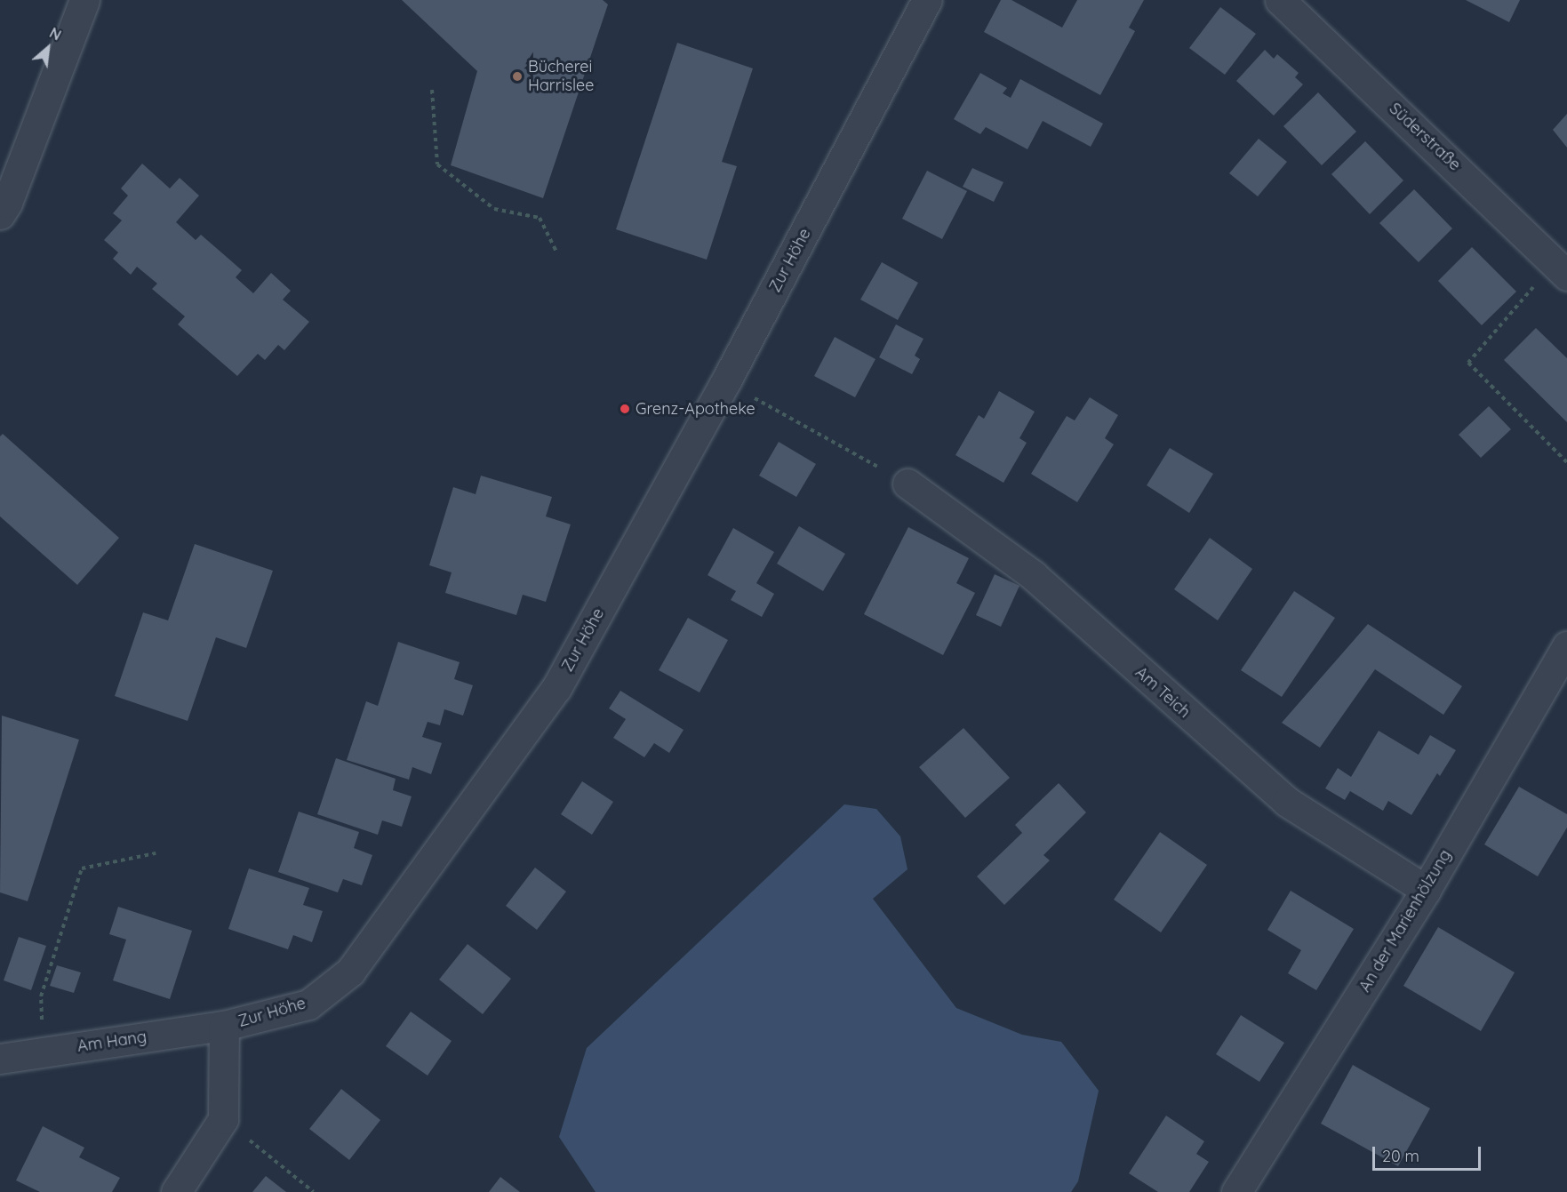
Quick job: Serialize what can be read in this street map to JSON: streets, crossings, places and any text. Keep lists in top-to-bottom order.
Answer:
{
  "streets": {
    "street": [
      "Süderstraße",
      "Zur Höhe",
      "Am Teich",
      "An der Marienhölzung",
      "Am Hang"
    ]
  },
  "crossings": [
    ["Zur Höhe", "Am Hang"],
    ["Am Teich", "An der Marienhölzung"]
  ],
  "places": ["Bücherei Harrislee", "Grenz-Apotheke"],
  "scale_bar": "20 m",
  "north": "top right"
}
